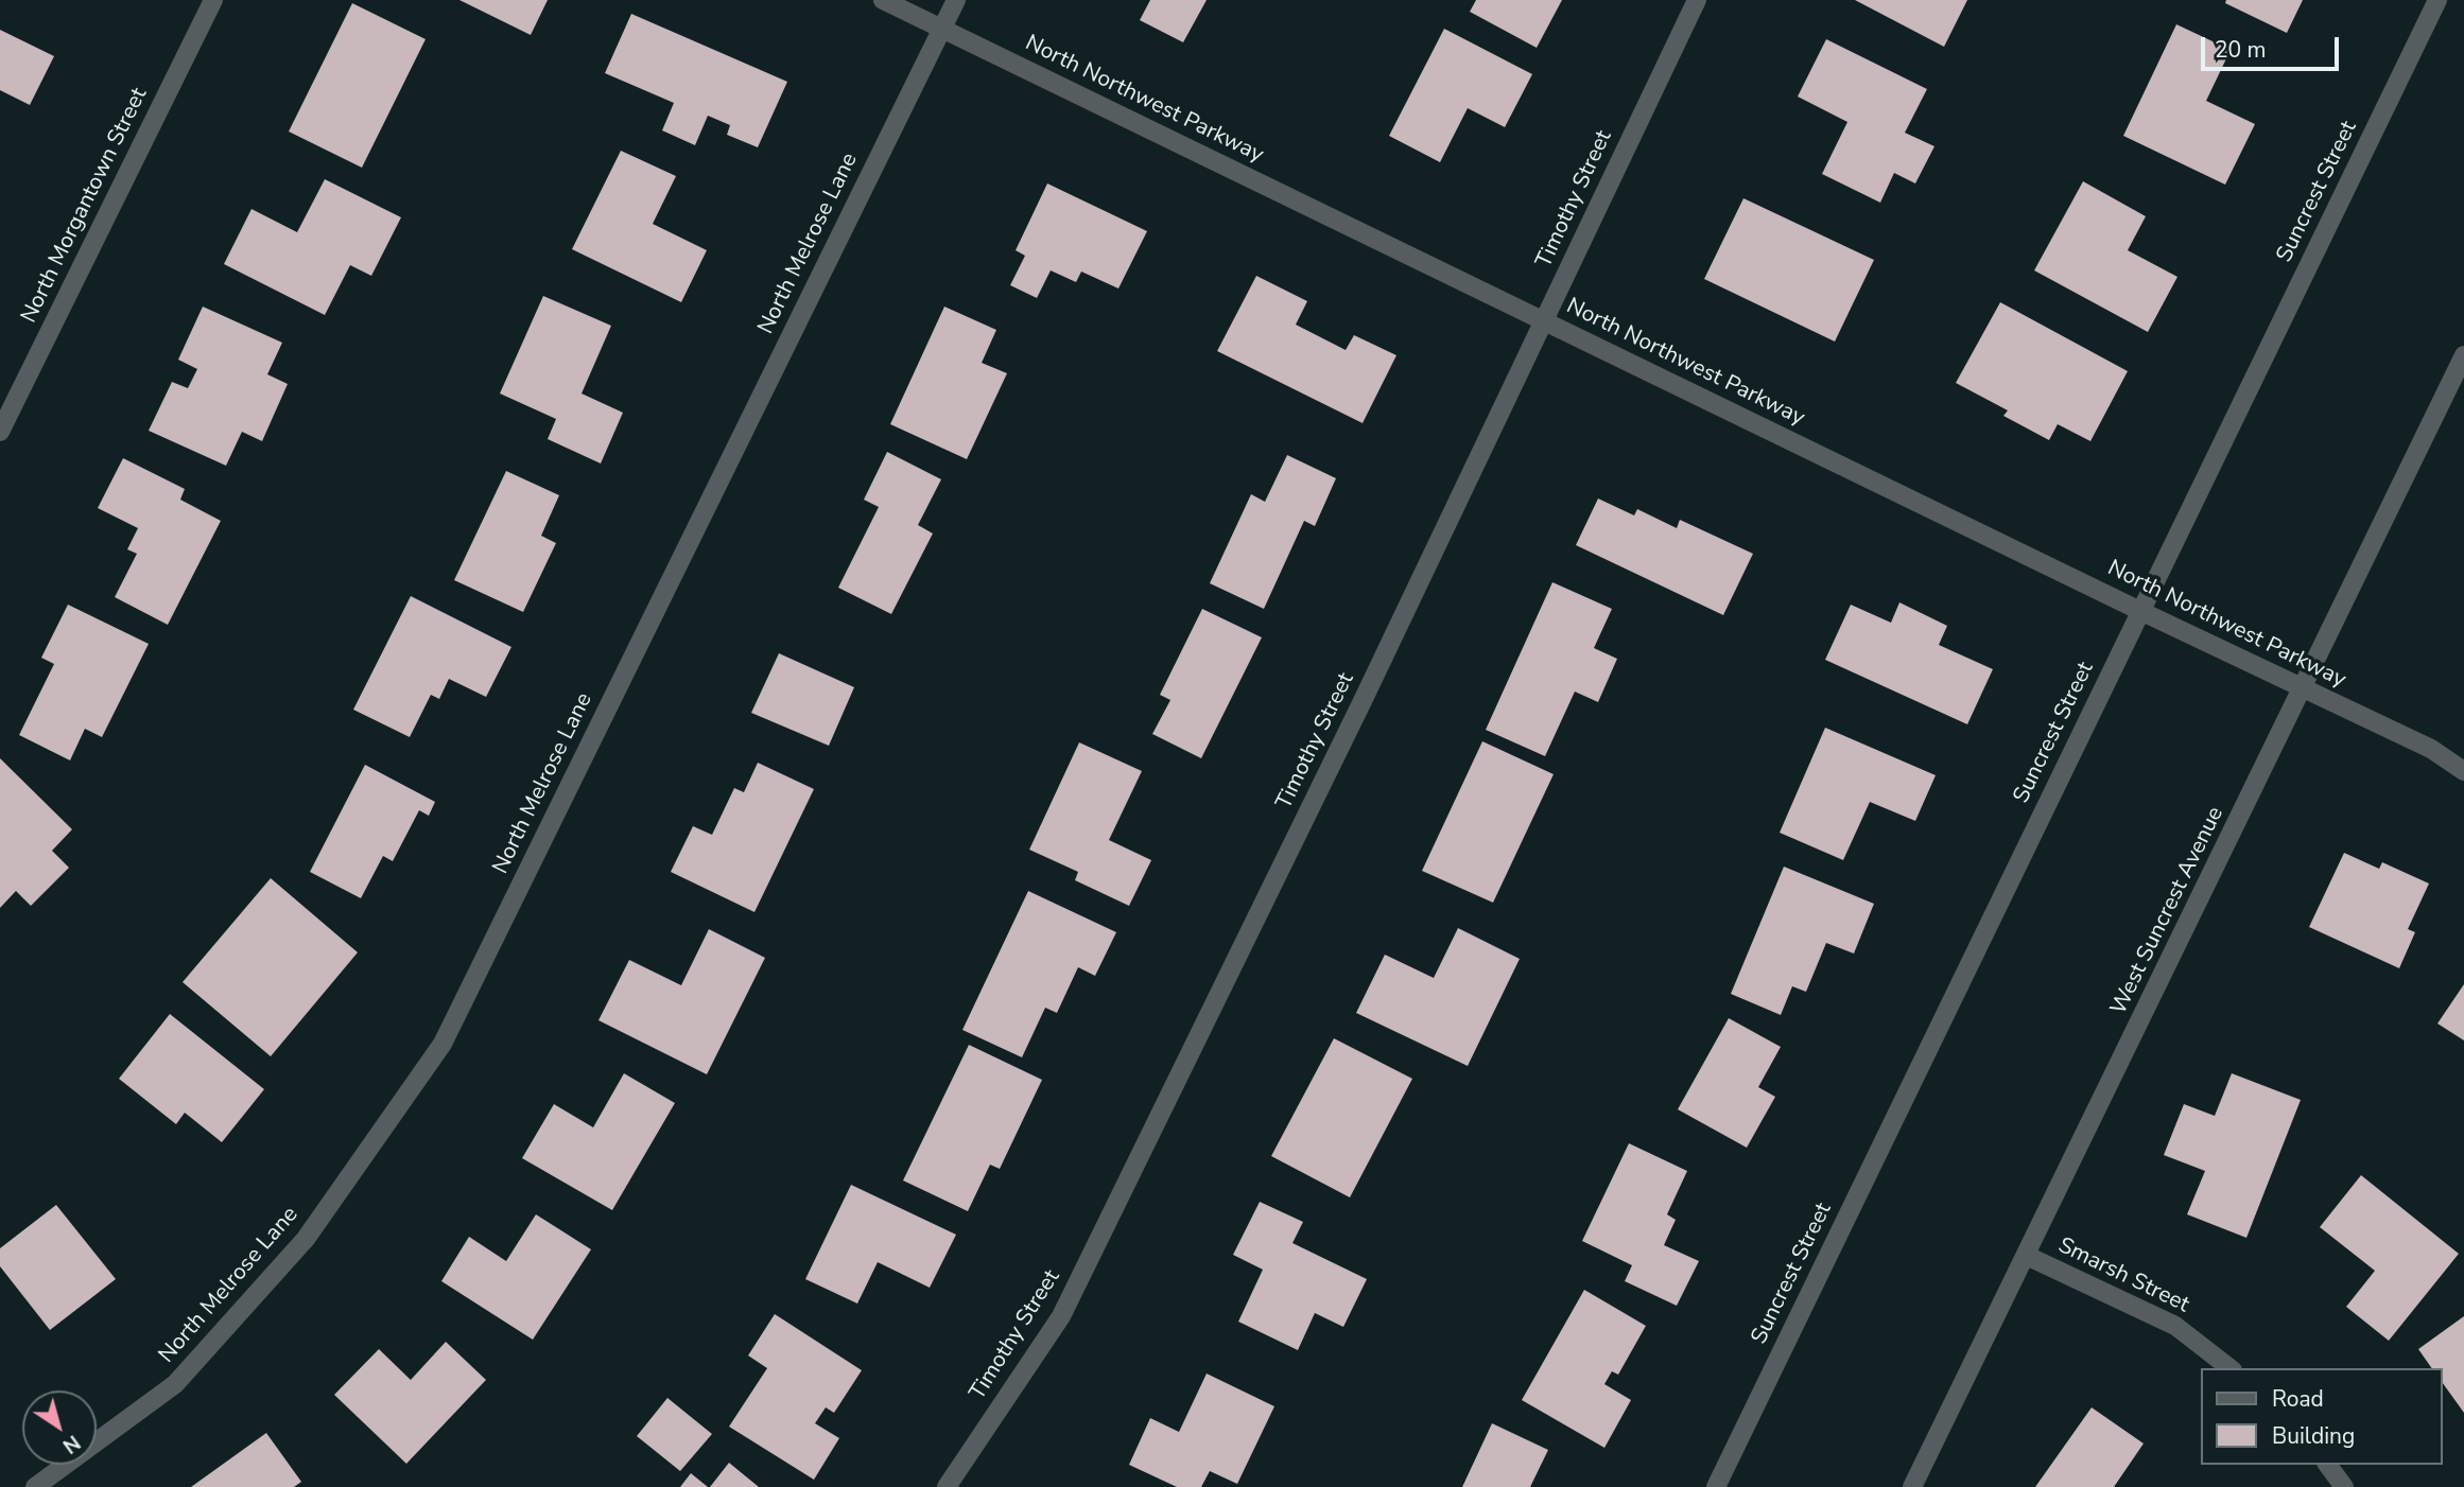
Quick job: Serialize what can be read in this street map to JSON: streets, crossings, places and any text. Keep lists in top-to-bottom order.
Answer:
{
  "streets": {
    "street": [
      "North Northwest Parkway",
      "Suncrest Street",
      "Timothy Street",
      "North Morgantown Street",
      "North Melrose Lane",
      "West Suncrest Avenue",
      "Smarsh Street"
    ]
  },
  "crossings": [
    ["North Northwest Parkway", "Suncrest Street"],
    ["North Northwest Parkway", "Timothy Street"],
    ["North Northwest Parkway", "North Melrose Lane"],
    ["North Northwest Parkway", "West Suncrest Avenue"],
    ["West Suncrest Avenue", "Smarsh Street"]
  ],
  "legend": ["Road", "Building"],
  "scale_bar": "20 m",
  "north": "bottom right"
}
